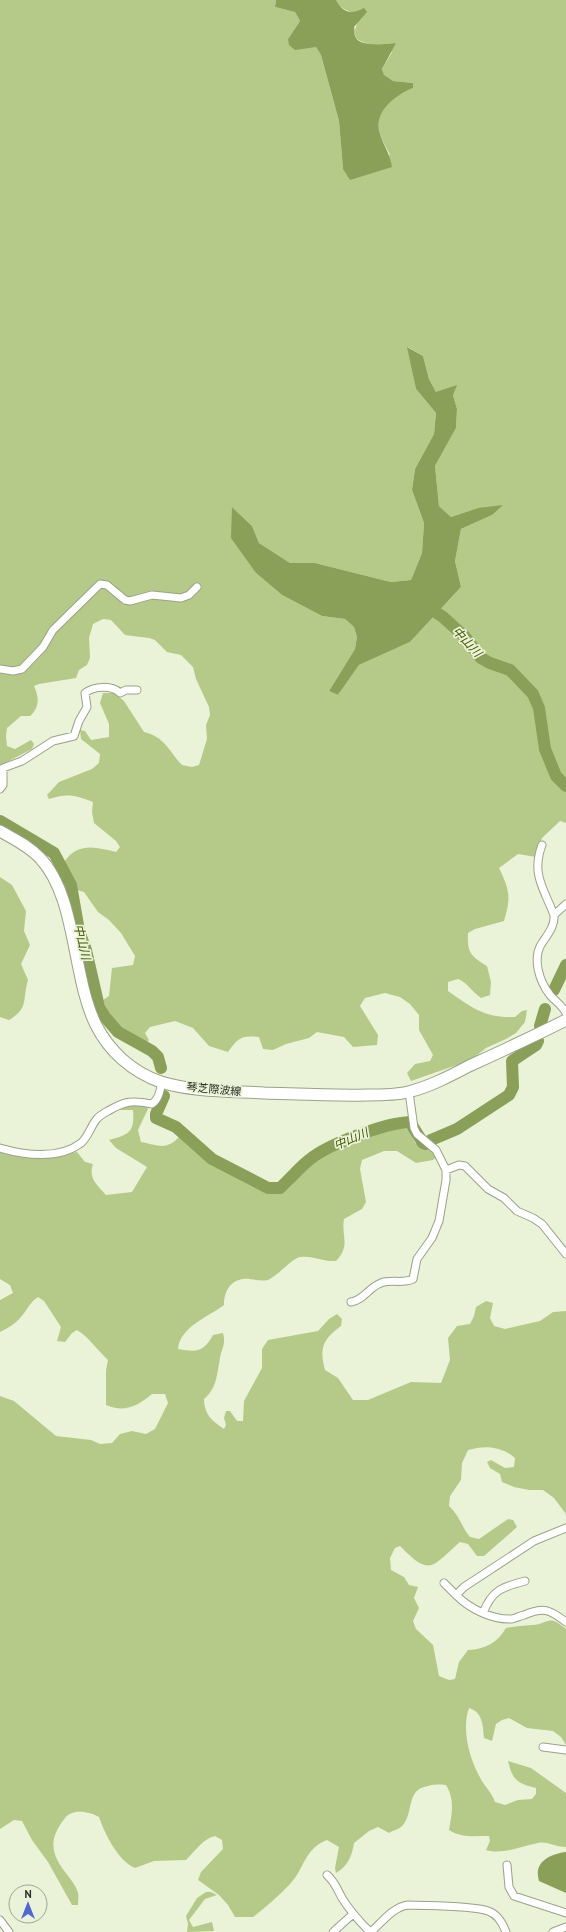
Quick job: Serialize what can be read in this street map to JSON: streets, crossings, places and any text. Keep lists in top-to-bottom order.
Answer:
{
  "streets": {
    "main road": ["琴芝際波線"]
  },
  "water": ["中山川"],
  "north": "top"
}
